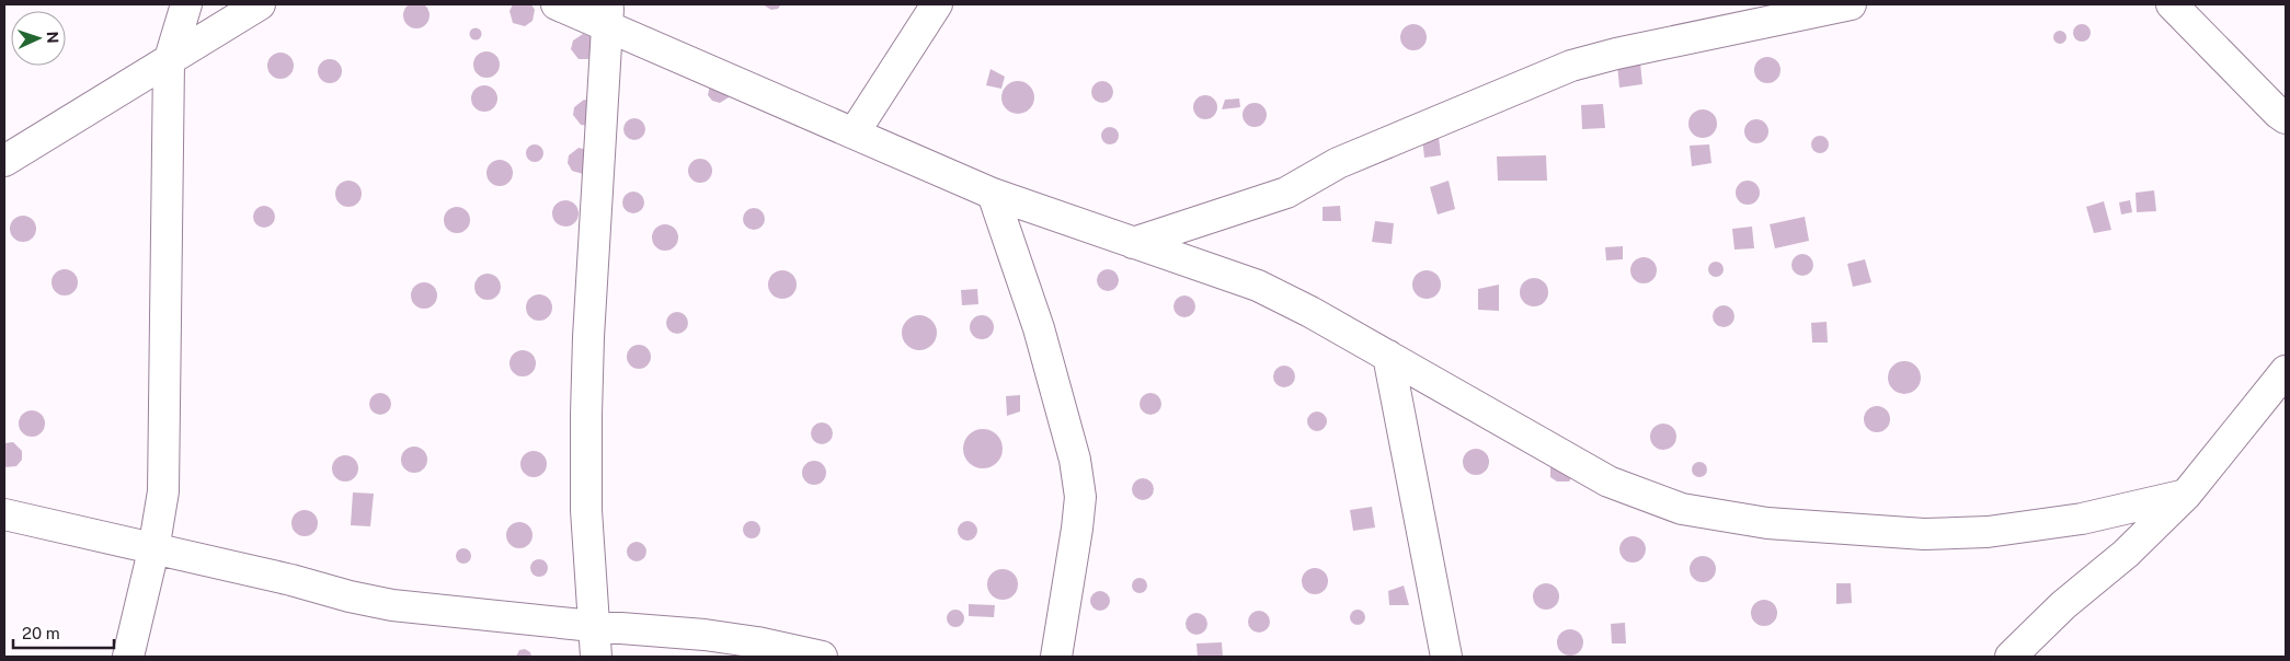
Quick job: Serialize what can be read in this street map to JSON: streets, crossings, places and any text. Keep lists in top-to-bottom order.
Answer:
{
  "scale_bar": "20 m",
  "north": "right"
}
